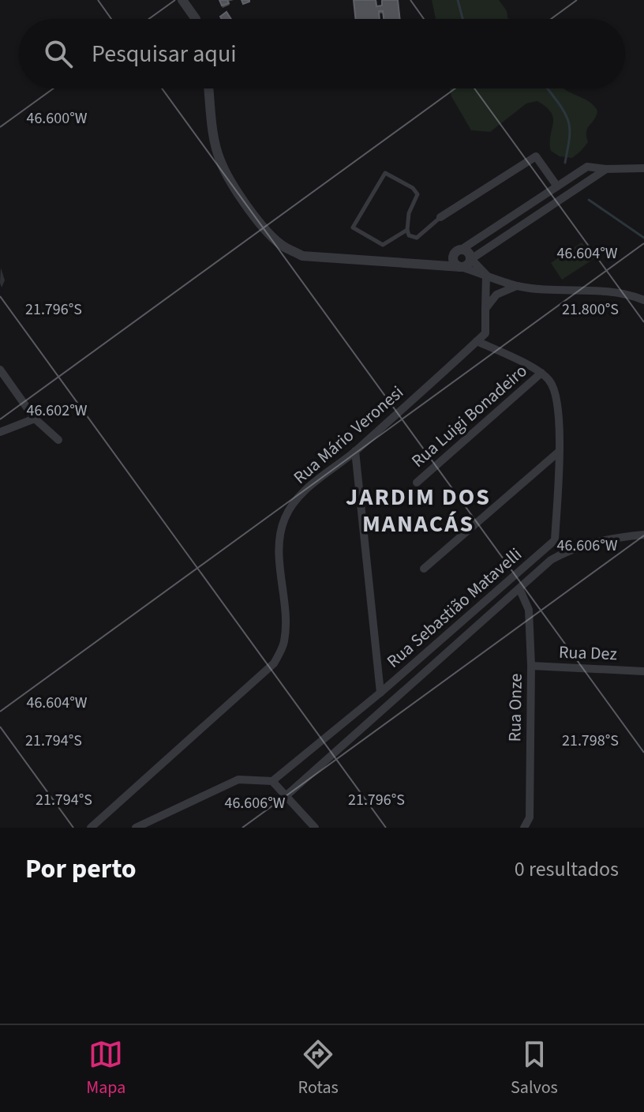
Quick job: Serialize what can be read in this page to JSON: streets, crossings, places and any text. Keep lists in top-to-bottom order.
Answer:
{
  "streets": {
    "street": [
      "Rua Luigi Bonadeiro",
      "Rua Mário Veronesi",
      "Rua Sebastião Matavelli",
      "Rua Dez",
      "Rua Onze"
    ]
  },
  "crossings": [
    ["Rua Luigi Bonadeiro", "Rua Sebastião Matavelli"],
    ["Rua Dez", "Rua Onze"]
  ],
  "districts": ["JARDIM DOS MANACÁS"],
  "page": {
    "search": "Pesquisar aqui",
    "heading": ["Por perto", "0 resultados"],
    "nav": ["Mapa", "Rotas", "Salvos"]
  },
  "coordinates": [
    "46.600°W",
    "46.604°W",
    "21.796°S",
    "21.800°S",
    "46.602°W",
    "46.606°W",
    "21.794°S",
    "21.798°S"
  ]
}
